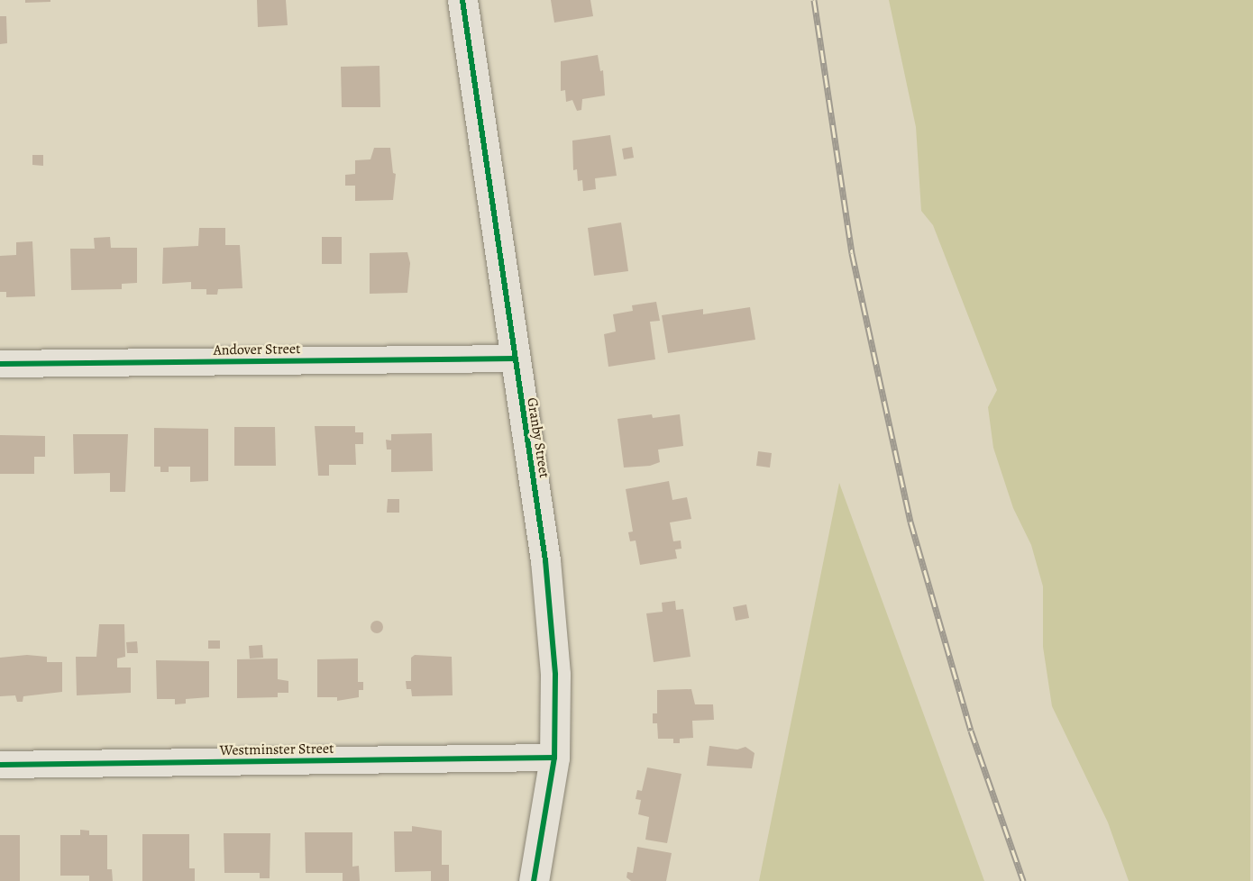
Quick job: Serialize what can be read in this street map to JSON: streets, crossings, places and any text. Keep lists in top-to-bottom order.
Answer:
{
  "streets": {
    "main road": ["Granby Street"],
    "street": ["Andover Street", "Westminster Street"]
  },
  "crossings": [
    ["Andover Street", "Granby Street"],
    ["Granby Street", "Westminster Street"]
  ]
}
